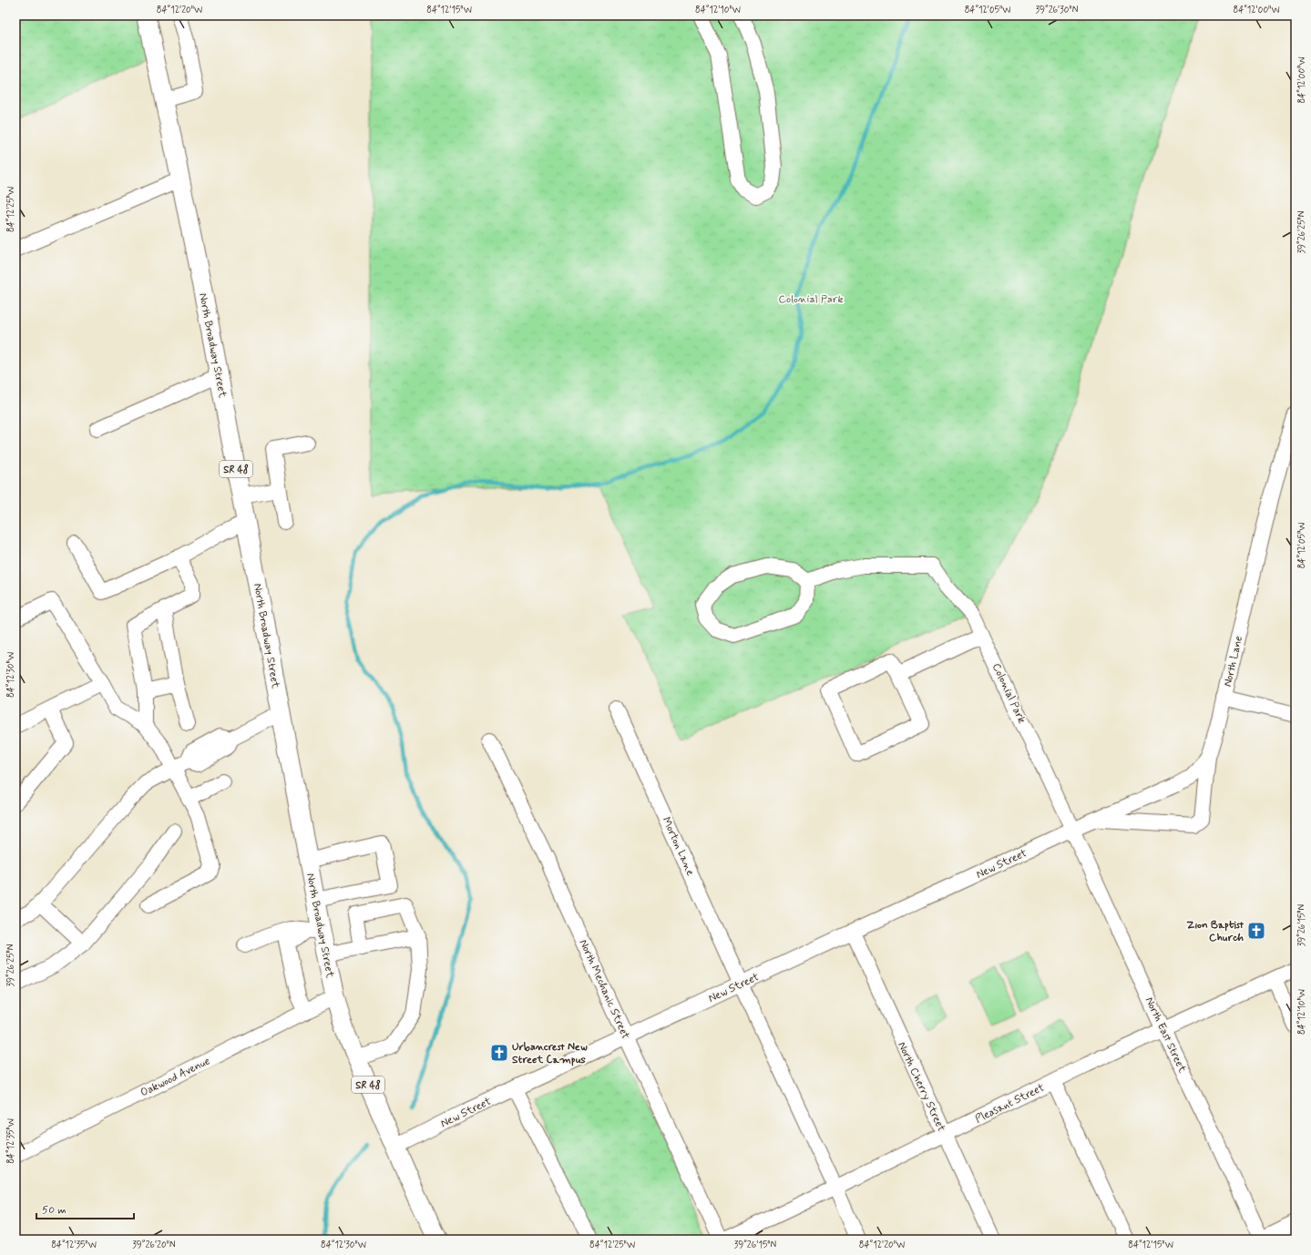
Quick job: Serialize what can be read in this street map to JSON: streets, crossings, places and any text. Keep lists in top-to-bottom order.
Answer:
{
  "streets": {
    "main road": ["North Broadway Street", "SR 48"],
    "street": [
      "North Lane",
      "Colonial Park",
      "Morton Lane",
      "New Street",
      "North Mechanic Street",
      "North East Street",
      "Oakwood Avenue",
      "North Cherry Street",
      "Pleasant Street"
    ]
  },
  "crossings": [
    ["North Broadway Street", "New Street"],
    ["North Broadway Street", "Oakwood Avenue"],
    ["North Lane", "Colonial Park"],
    ["North Lane", "New Street"],
    ["North Lane", "North East Street"],
    ["Colonial Park", "New Street"],
    ["Colonial Park", "North East Street"],
    ["Morton Lane", "New Street"],
    ["Morton Lane", "Pleasant Street"],
    ["New Street", "North Mechanic Street"],
    ["New Street", "North East Street"],
    ["New Street", "North Cherry Street"],
    ["North East Street", "Pleasant Street"],
    ["North Cherry Street", "Pleasant Street"]
  ],
  "parks": ["Colonial Park"],
  "places": {
    "church": ["Zion Baptist Church", "Urbancrest New Street Campus"]
  },
  "scale_bar": "50 m",
  "coordinates": [
    "84°12'20\"W",
    "84°12'15\"W",
    "84°12'10\"W",
    "84°12'05\"W",
    "39°26'30\"N",
    "84°12'00\"W",
    "84°12'25\"W",
    "39°26'25\"N",
    "84°12'30\"W",
    "39°26'15\"N",
    "84°12'35\"W",
    "39°26'20\"N"
  ]
}
